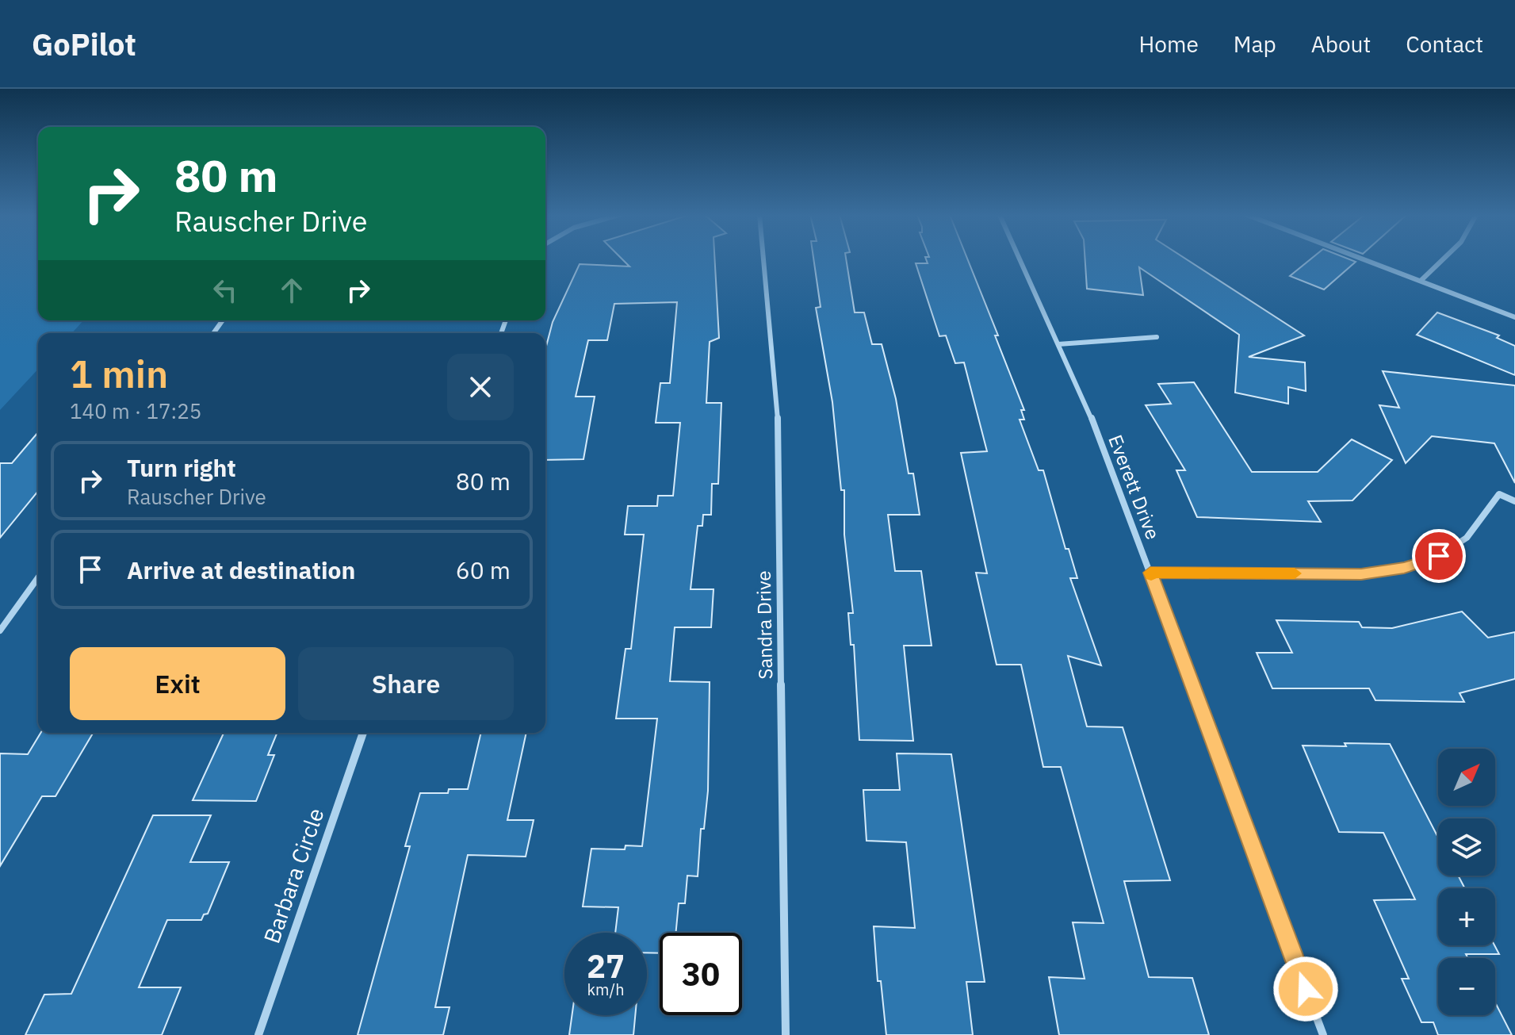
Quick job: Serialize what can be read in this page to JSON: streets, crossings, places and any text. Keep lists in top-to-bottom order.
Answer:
{
  "streets": {
    "street": ["Everett Drive", "Sandra Drive", "Barbara Circle"]
  },
  "north": "top right",
  "page": {
    "header": "GoPilot",
    "nav": [
      "Home",
      "Map",
      "About",
      "Contact"
    ],
    "turn": ["80 m", "Rauscher Drive"],
    "heading": ["1 min", "140 m · 17:25"],
    "list": [
      {
        "name": "Turn right",
        "note": "Rauscher Drive",
        "value": "80 m"
      },
      {
        "name": "Arrive at destination",
        "value": "60 m"
      }
    ],
    "buttons": ["Exit", "Share"],
    "map_buttons": ["+", "−"],
    "speed": "27 km/h",
    "limit": "30"
  }
}
